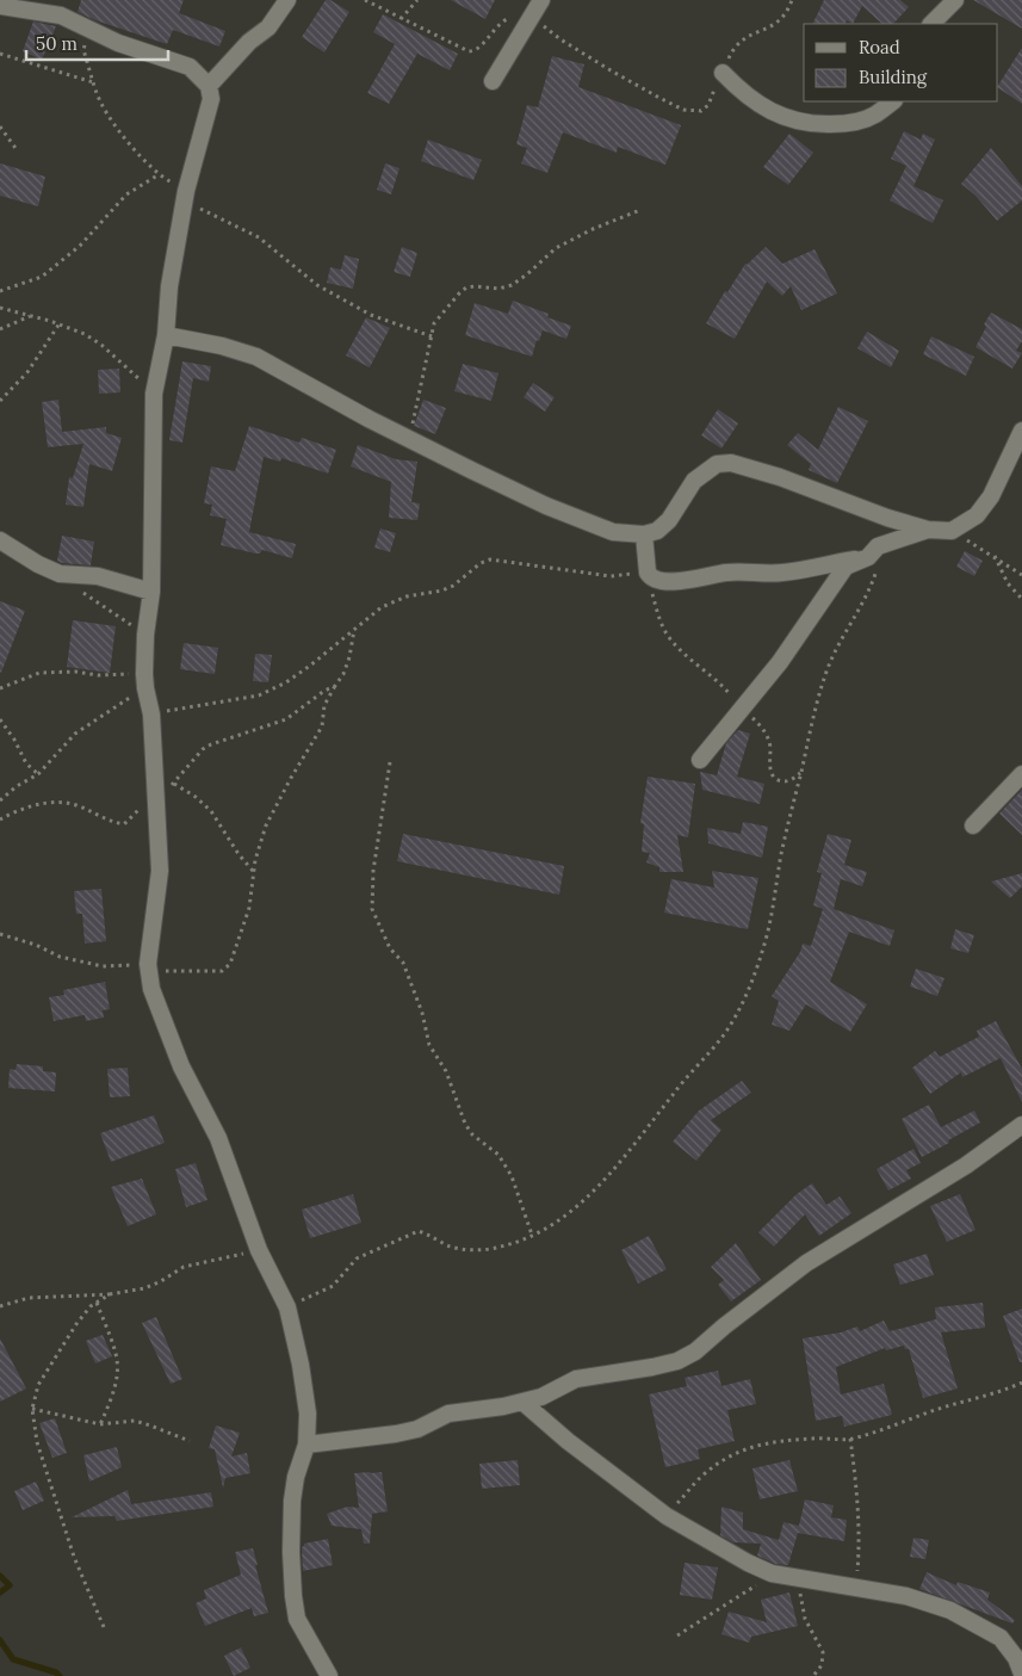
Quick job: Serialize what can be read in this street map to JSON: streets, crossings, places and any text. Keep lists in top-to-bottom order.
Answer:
{
  "legend": ["Road", "Building"],
  "scale_bar": "50 m"
}
